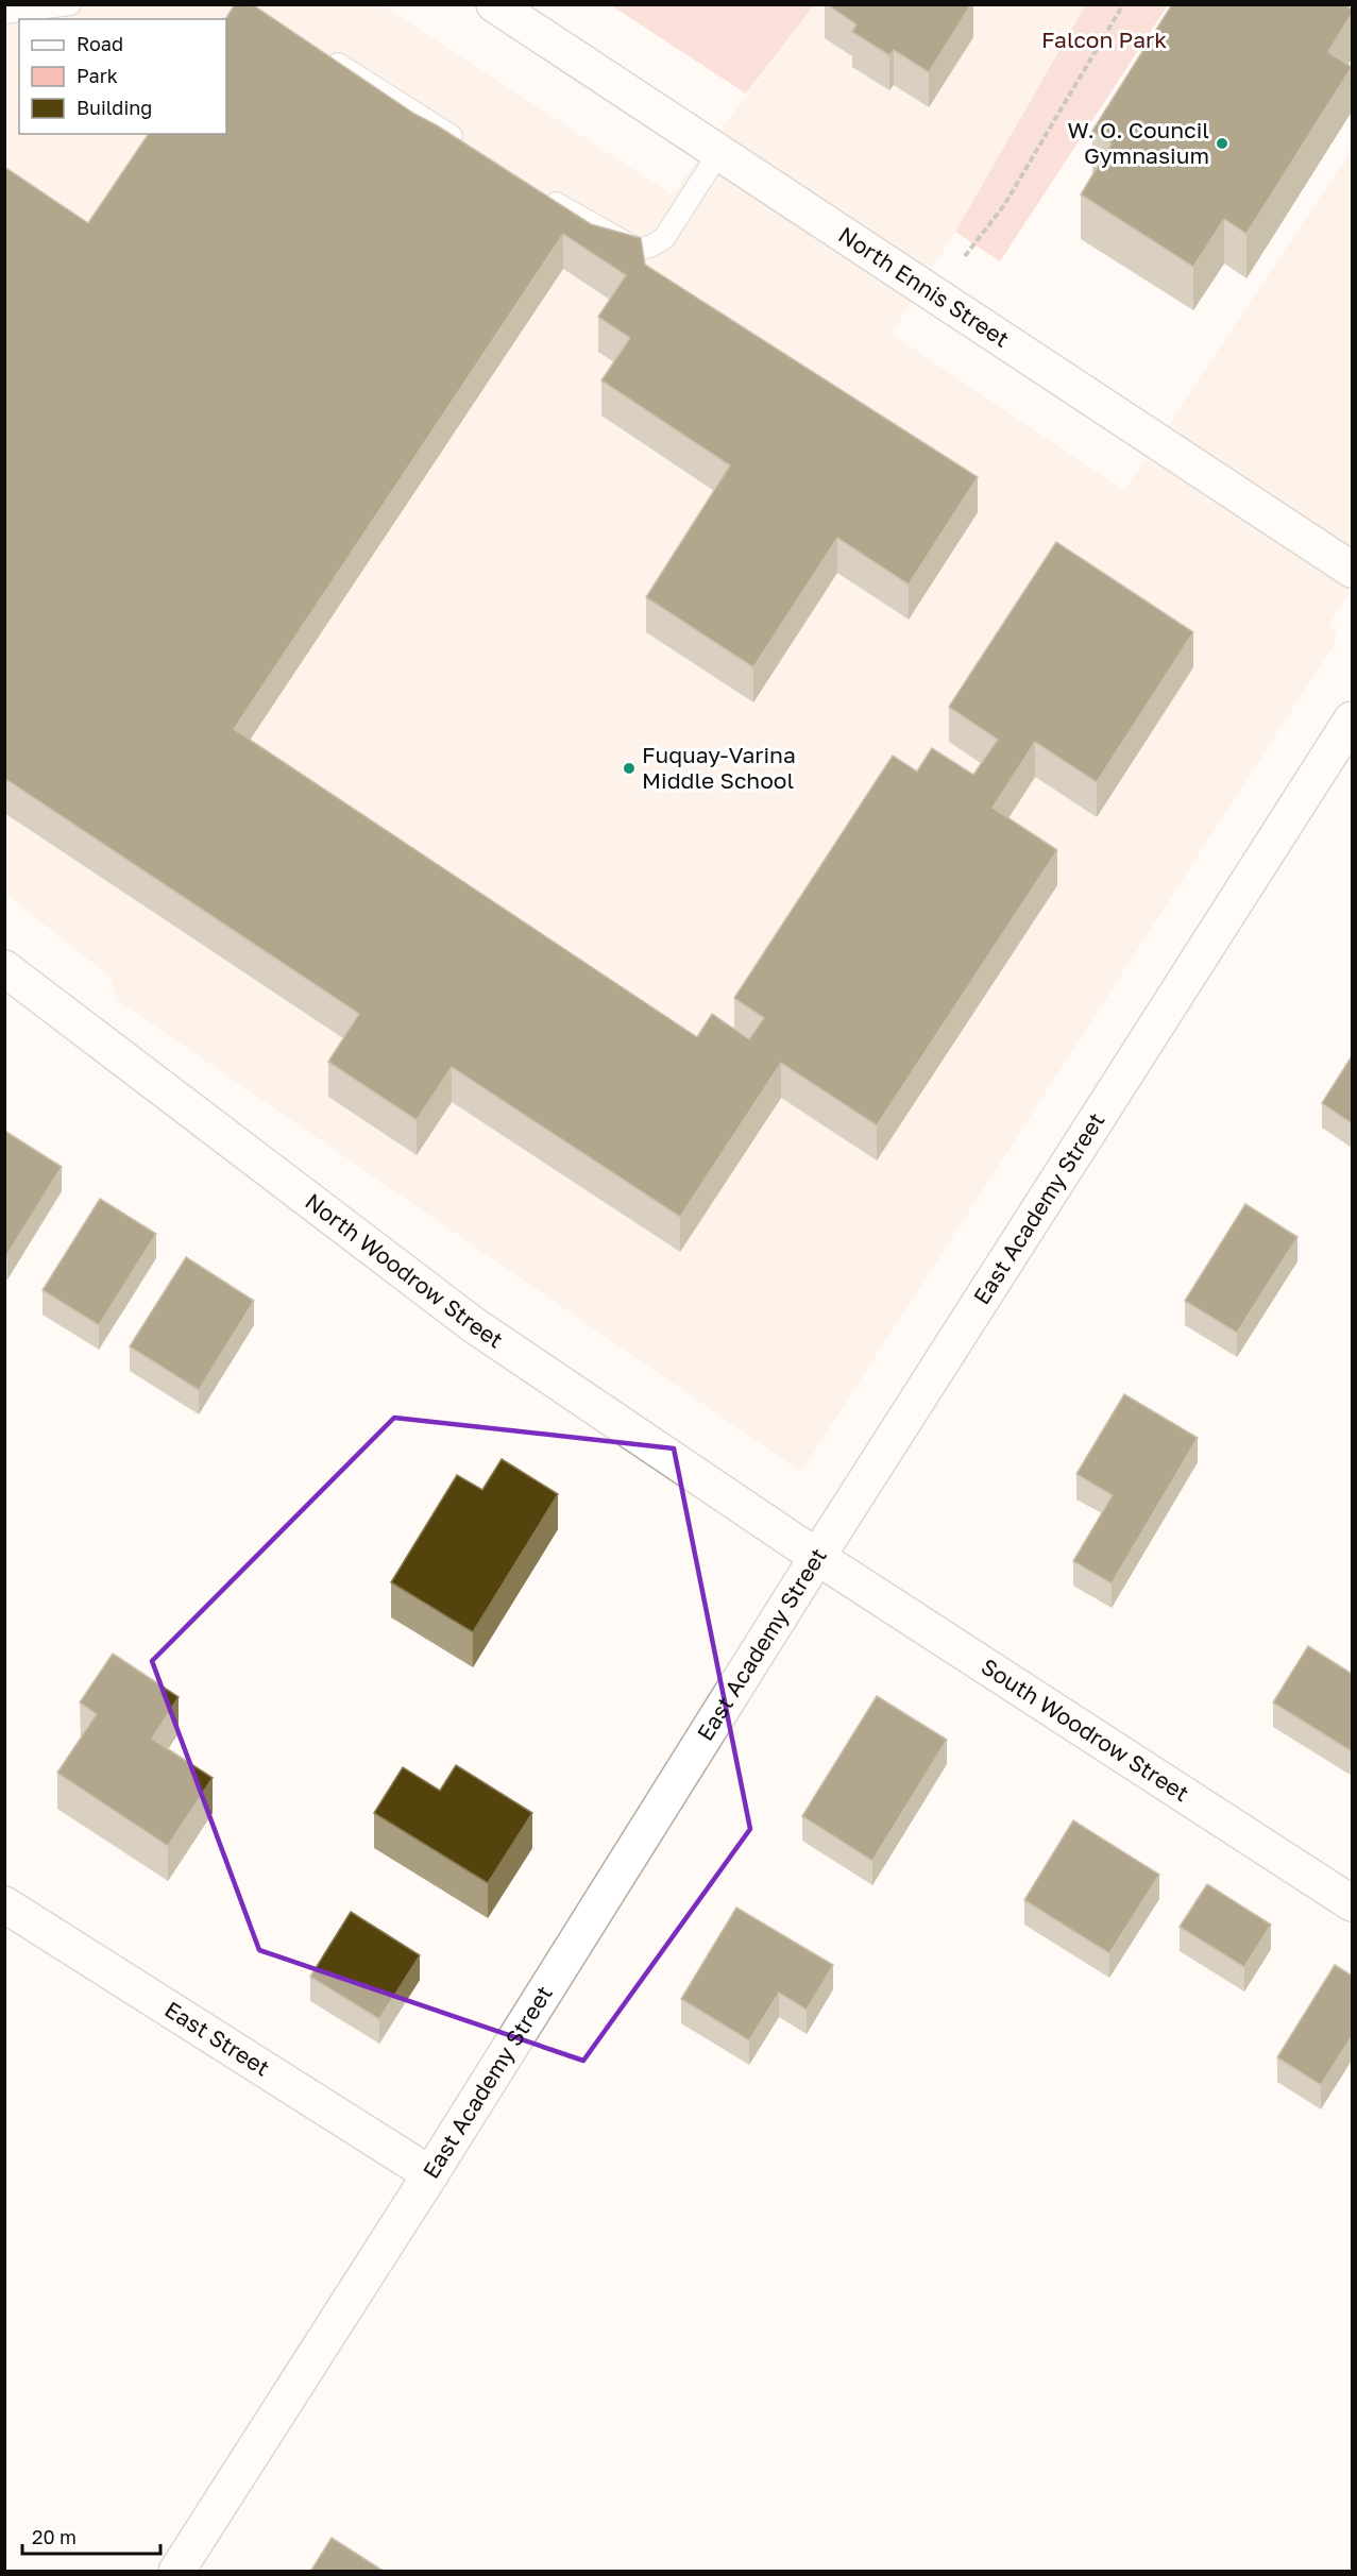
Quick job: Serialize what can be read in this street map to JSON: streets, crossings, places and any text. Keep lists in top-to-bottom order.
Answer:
{
  "streets": {
    "street": [
      "North Ennis Street",
      "East Academy Street",
      "North Woodrow Street",
      "South Woodrow Street",
      "East Street"
    ]
  },
  "crossings": [
    ["East Academy Street", "North Woodrow Street"],
    ["East Academy Street", "South Woodrow Street"],
    ["East Academy Street", "East Street"],
    ["North Woodrow Street", "South Woodrow Street"]
  ],
  "parks": ["Falcon Park"],
  "places": ["W. O. Council Gymnasium", "Fuquay-Varina Middle School"],
  "legend": ["Road", "Park", "Building"],
  "scale_bar": "20 m"
}
